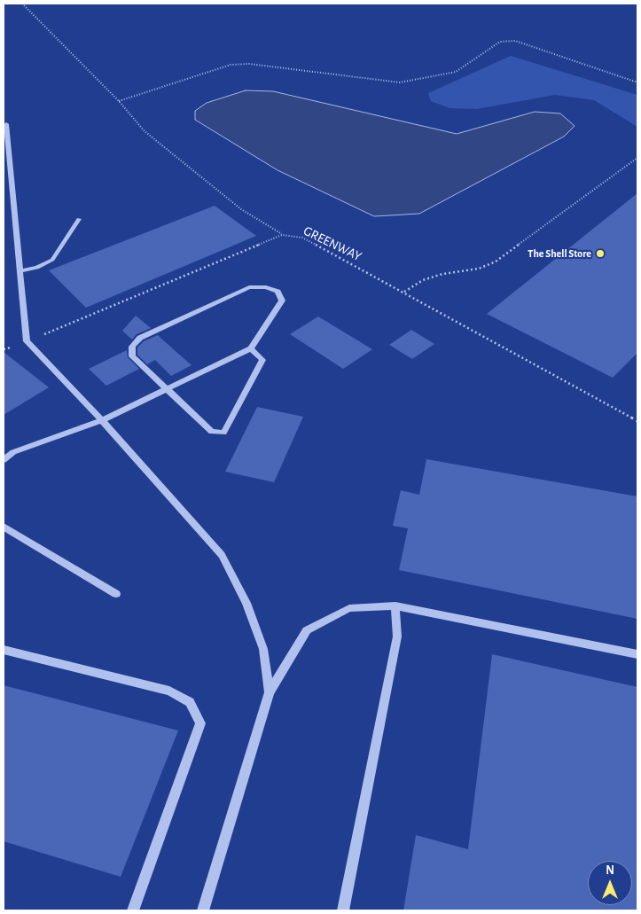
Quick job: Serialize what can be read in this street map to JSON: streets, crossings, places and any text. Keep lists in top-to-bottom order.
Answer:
{
  "streets": {
    "path": ["GREENWAY"]
  },
  "places": ["The Shell Store"],
  "north": "top"
}
